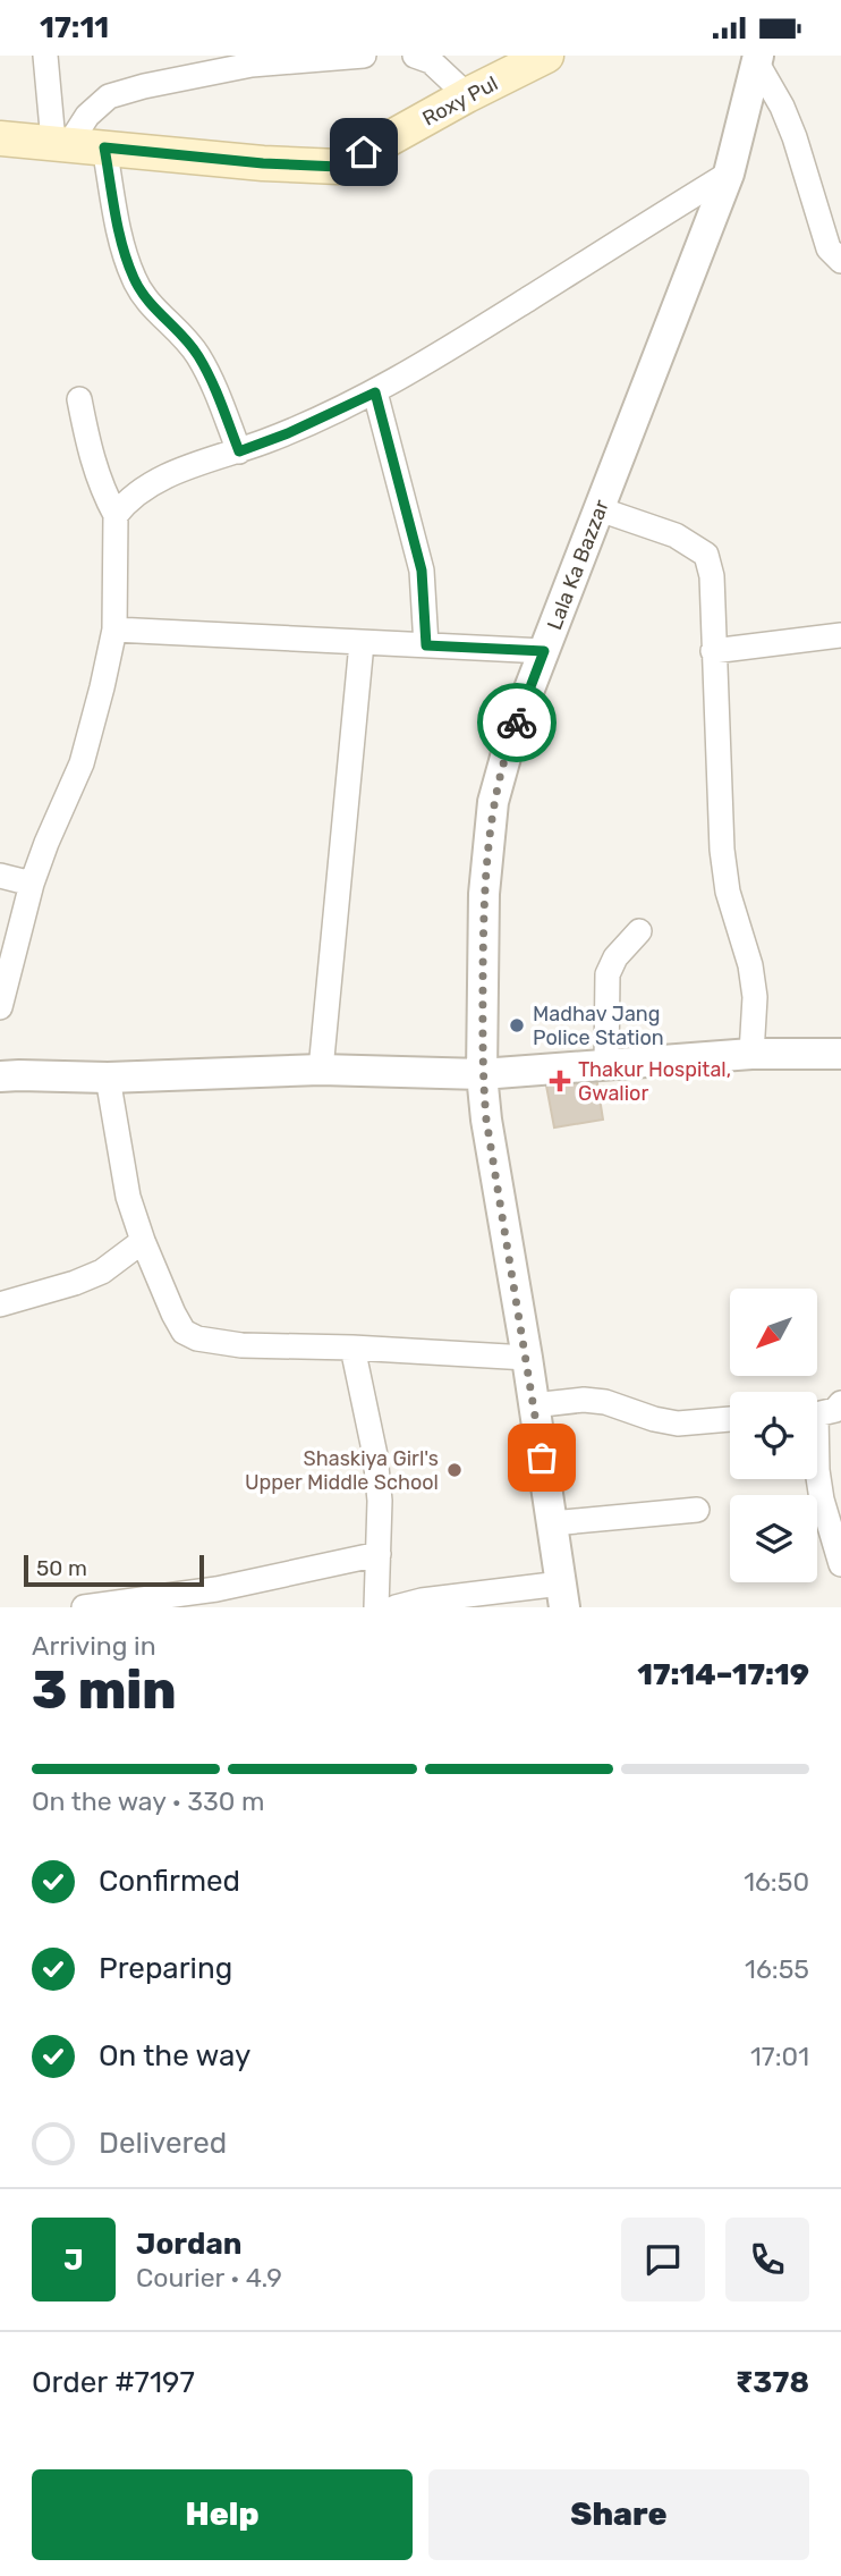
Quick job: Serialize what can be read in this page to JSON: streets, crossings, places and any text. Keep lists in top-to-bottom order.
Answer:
{
  "streets": {
    "main road": ["Roxy Pul"],
    "street": ["Lala Ka Bazzar"]
  },
  "places": {
    "other": ["Madhav Jang Police Station", "Shaskiya Girl's Upper Middle School"],
    "health": ["Thakur Hospital, Gwalior"]
  },
  "scale_bar": "50 m",
  "north": "bottom left",
  "page": {
    "status": "17:11",
    "scale": "50 m",
    "heading": ["3 min", "Arriving in", "17:14–17:19"],
    "panel": [
      "Jordan",
      "Courier · 4.9",
      "Order #7197",
      "₹378"
    ],
    "bar": "On the way · 330 m",
    "list": [
      ["Confirmed", "16:50"],
      ["Preparing", "16:55"],
      ["On the way", "17:01"],
      "Delivered"
    ],
    "round": "J",
    "buttons": ["Help", "Share"]
  }
}
